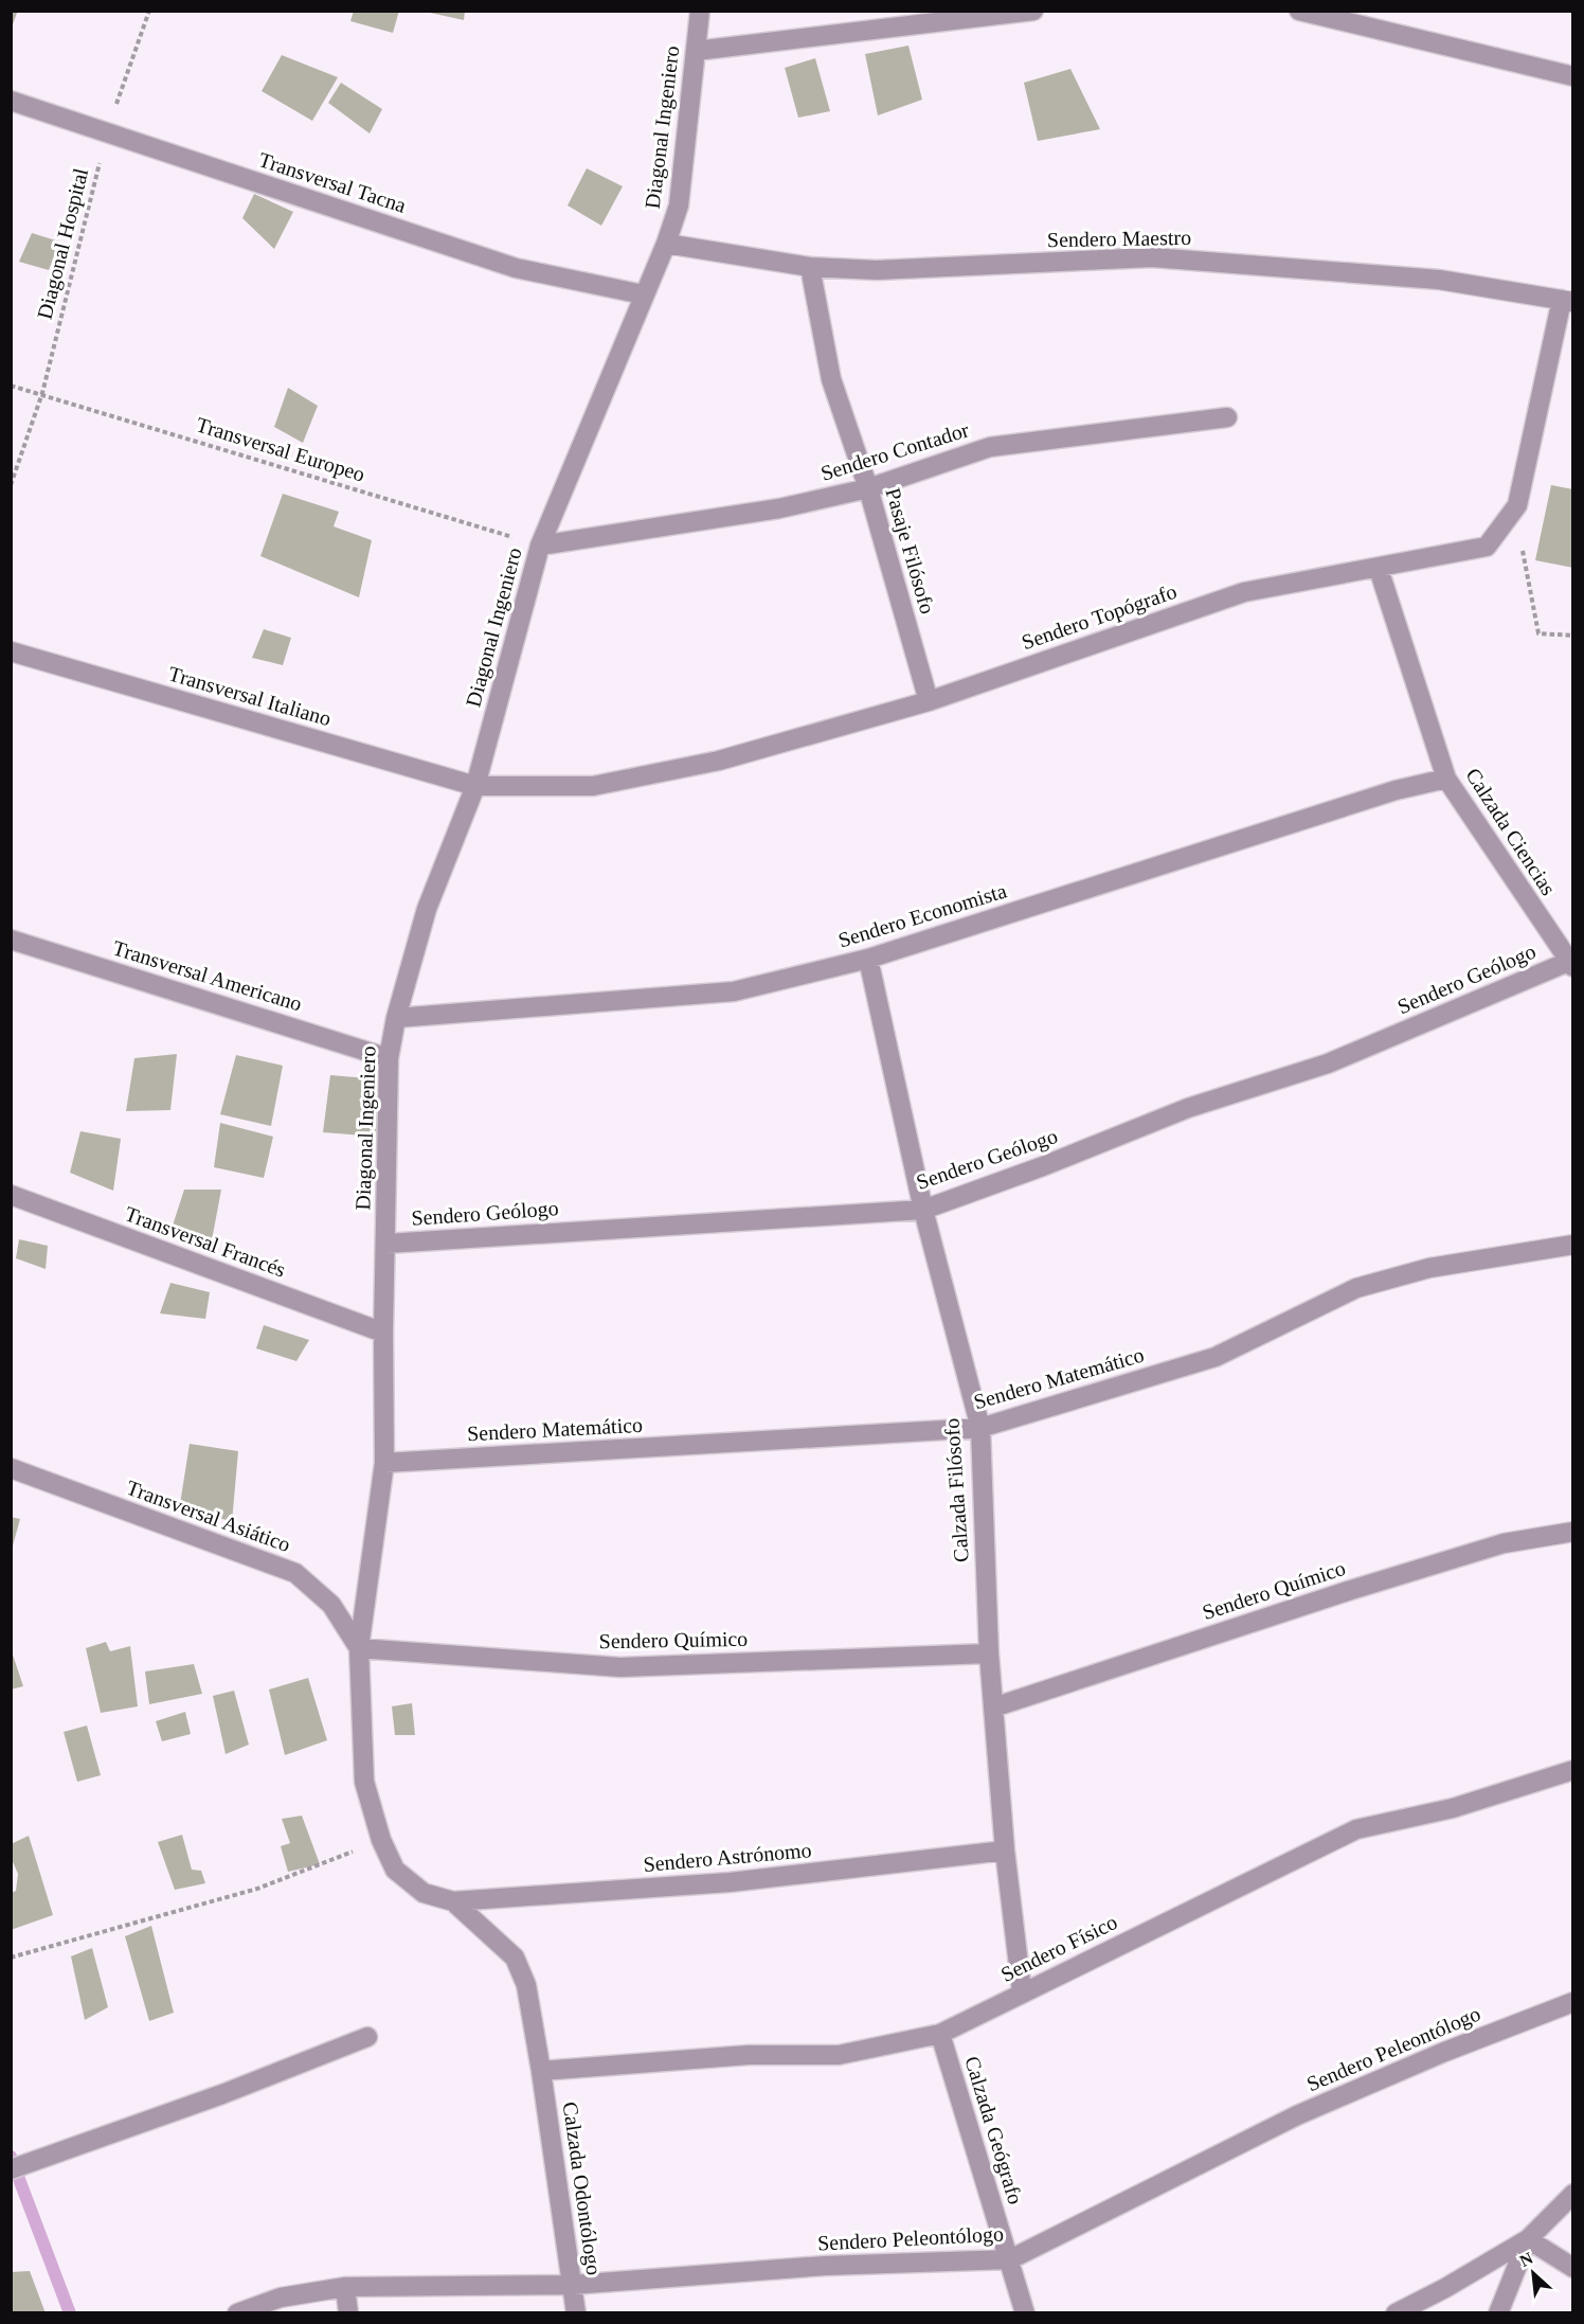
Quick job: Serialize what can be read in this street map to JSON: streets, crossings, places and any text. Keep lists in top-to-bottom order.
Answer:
{
  "streets": {
    "street": [
      "Diagonal Ingeniero",
      "Transversal Tacna",
      "Sendero Maestro",
      "Sendero Contador",
      "Pasaje Filósofo",
      "Sendero Topógrafo",
      "Transversal Italiano",
      "Calzada Ciencias",
      "Sendero Economista",
      "Transversal Americano",
      "Sendero Geólogo",
      "Transversal Francés",
      "Sendero Matemático",
      "Calzada Filósofo",
      "Transversal Asiático",
      "Sendero Químico",
      "Sendero Astrónomo",
      "Sendero Físico",
      "Sendero Peleontólogo",
      "Calzada Geógrafo",
      "Calzada Odontólogo"
    ],
    "path": ["Diagonal Hospital", "Transversal Europeo"]
  },
  "crossings": [
    ["Diagonal Ingeniero", "Transversal Tacna"],
    ["Diagonal Ingeniero", "Sendero Maestro"],
    ["Diagonal Ingeniero", "Transversal Europeo"],
    ["Diagonal Ingeniero", "Sendero Contador"],
    ["Diagonal Ingeniero", "Sendero Topógrafo"],
    ["Diagonal Ingeniero", "Transversal Italiano"],
    ["Diagonal Ingeniero", "Sendero Economista"],
    ["Diagonal Ingeniero", "Transversal Americano"],
    ["Diagonal Ingeniero", "Sendero Geólogo"],
    ["Diagonal Ingeniero", "Transversal Francés"],
    ["Diagonal Ingeniero", "Sendero Matemático"],
    ["Diagonal Ingeniero", "Transversal Asiático"],
    ["Diagonal Ingeniero", "Sendero Químico"],
    ["Diagonal Ingeniero", "Sendero Astrónomo"],
    ["Diagonal Ingeniero", "Sendero Físico"],
    ["Diagonal Ingeniero", "Calzada Odontólogo"],
    ["Transversal Tacna", "Diagonal Hospital"],
    ["Sendero Maestro", "Pasaje Filósofo"],
    ["Diagonal Hospital", "Transversal Europeo"],
    ["Transversal Europeo", "Sendero Contador"],
    ["Sendero Contador", "Pasaje Filósofo"],
    ["Pasaje Filósofo", "Sendero Topógrafo"],
    ["Sendero Topógrafo", "Transversal Italiano"],
    ["Sendero Topógrafo", "Calzada Ciencias"],
    ["Calzada Ciencias", "Sendero Economista"],
    ["Calzada Ciencias", "Sendero Geólogo"],
    ["Sendero Economista", "Calzada Filósofo"],
    ["Sendero Geólogo", "Calzada Filósofo"],
    ["Sendero Matemático", "Calzada Filósofo"],
    ["Calzada Filósofo", "Sendero Químico"],
    ["Calzada Filósofo", "Sendero Astrónomo"],
    ["Calzada Filósofo", "Sendero Físico"],
    ["Transversal Asiático", "Sendero Químico"],
    ["Sendero Físico", "Calzada Geógrafo"],
    ["Sendero Físico", "Calzada Odontólogo"],
    ["Sendero Peleontólogo", "Calzada Geógrafo"],
    ["Sendero Peleontólogo", "Calzada Odontólogo"]
  ],
  "north": "top left"
}
